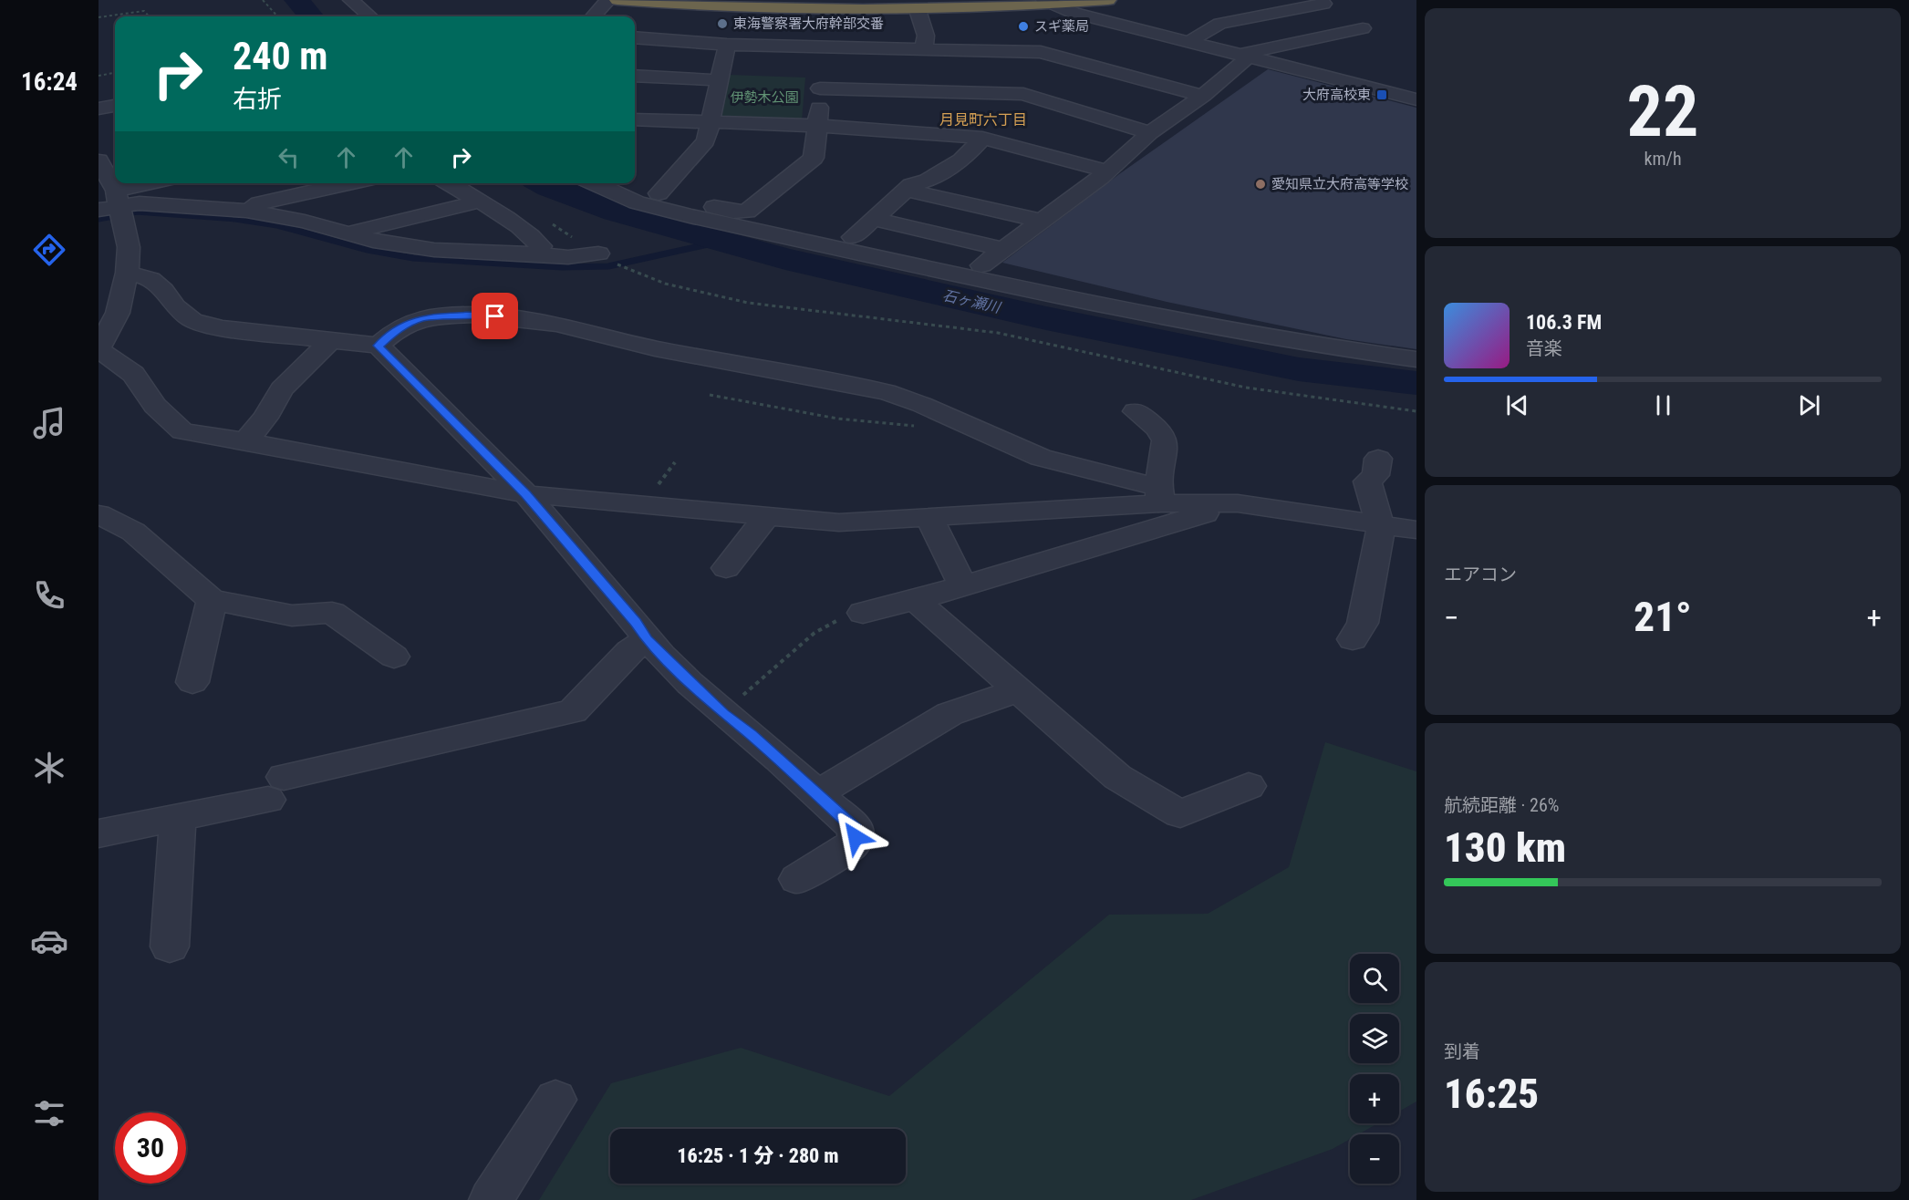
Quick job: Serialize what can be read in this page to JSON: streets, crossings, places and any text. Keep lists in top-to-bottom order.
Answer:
{
  "districts": ["月見町六丁目"],
  "water": ["石ヶ瀬川"],
  "parks": ["伊勢木公園"],
  "places": {
    "other": ["東海警察署大府幹部交番", "スギ薬局", "愛知県立大府高等学校"],
    "transit": ["大府高校東"]
  },
  "page": {
    "tabs": "16:24",
    "tile": [
      ["22", "km/h"],
      "エアコン",
      ["航続距離 · 26%", "130 km"],
      ["到着", "16:25"]
    ],
    "turn": ["240 m", "右折"],
    "song": ["106.3 FM", "音楽"],
    "heat": ["−", "21°", "+"],
    "map_buttons": ["+", "−"],
    "limit": "30",
    "trip": "16:25 · 1 分 · 280 m"
  }
}
